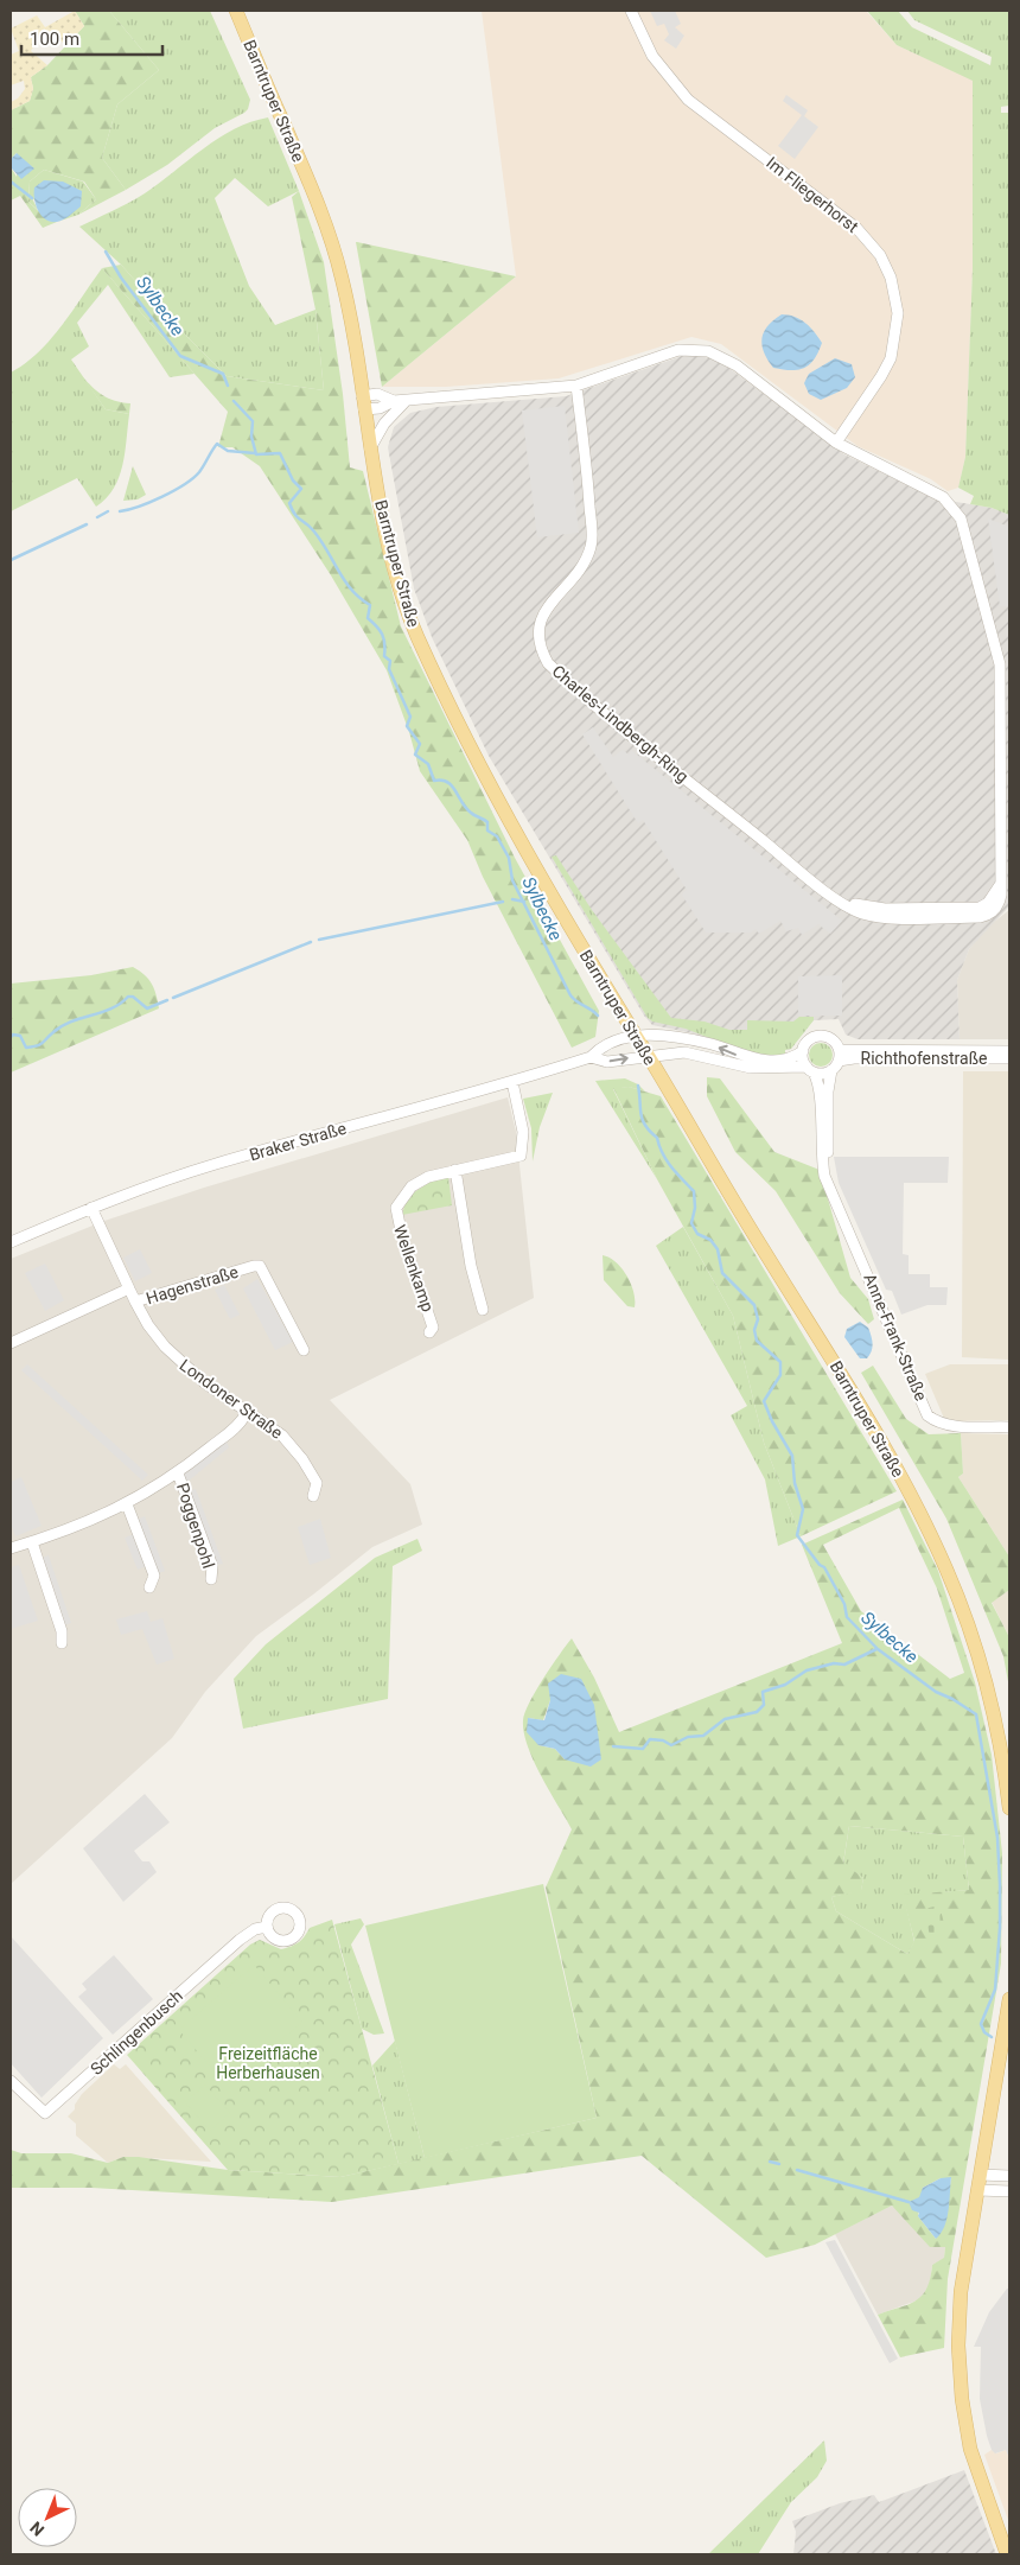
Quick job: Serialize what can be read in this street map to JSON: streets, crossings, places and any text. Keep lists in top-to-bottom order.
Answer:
{
  "streets": {
    "main road": ["Barntruper Straße"],
    "street": [
      "Im Fliegerhorst",
      "Charles-Lindbergh-Ring",
      "Richthofenstraße",
      "Braker Straße",
      "Wellenkamp",
      "Hagenstraße",
      "Anne-Frank-Straße",
      "Londoner Straße",
      "Poggenpohl",
      "Schlingenbusch"
    ]
  },
  "crossings": [
    ["Barntruper Straße", "Charles-Lindbergh-Ring"],
    ["Barntruper Straße", "Braker Straße"],
    ["Im Fliegerhorst", "Charles-Lindbergh-Ring"],
    ["Richthofenstraße", "Anne-Frank-Straße"],
    ["Braker Straße", "Wellenkamp"],
    ["Braker Straße", "Londoner Straße"],
    ["Hagenstraße", "Londoner Straße"],
    ["Londoner Straße", "Poggenpohl"]
  ],
  "water": ["Sylbecke"],
  "parks": ["Freizeitfläche Herberhausen"],
  "scale_bar": "100 m",
  "north": "bottom left"
}
